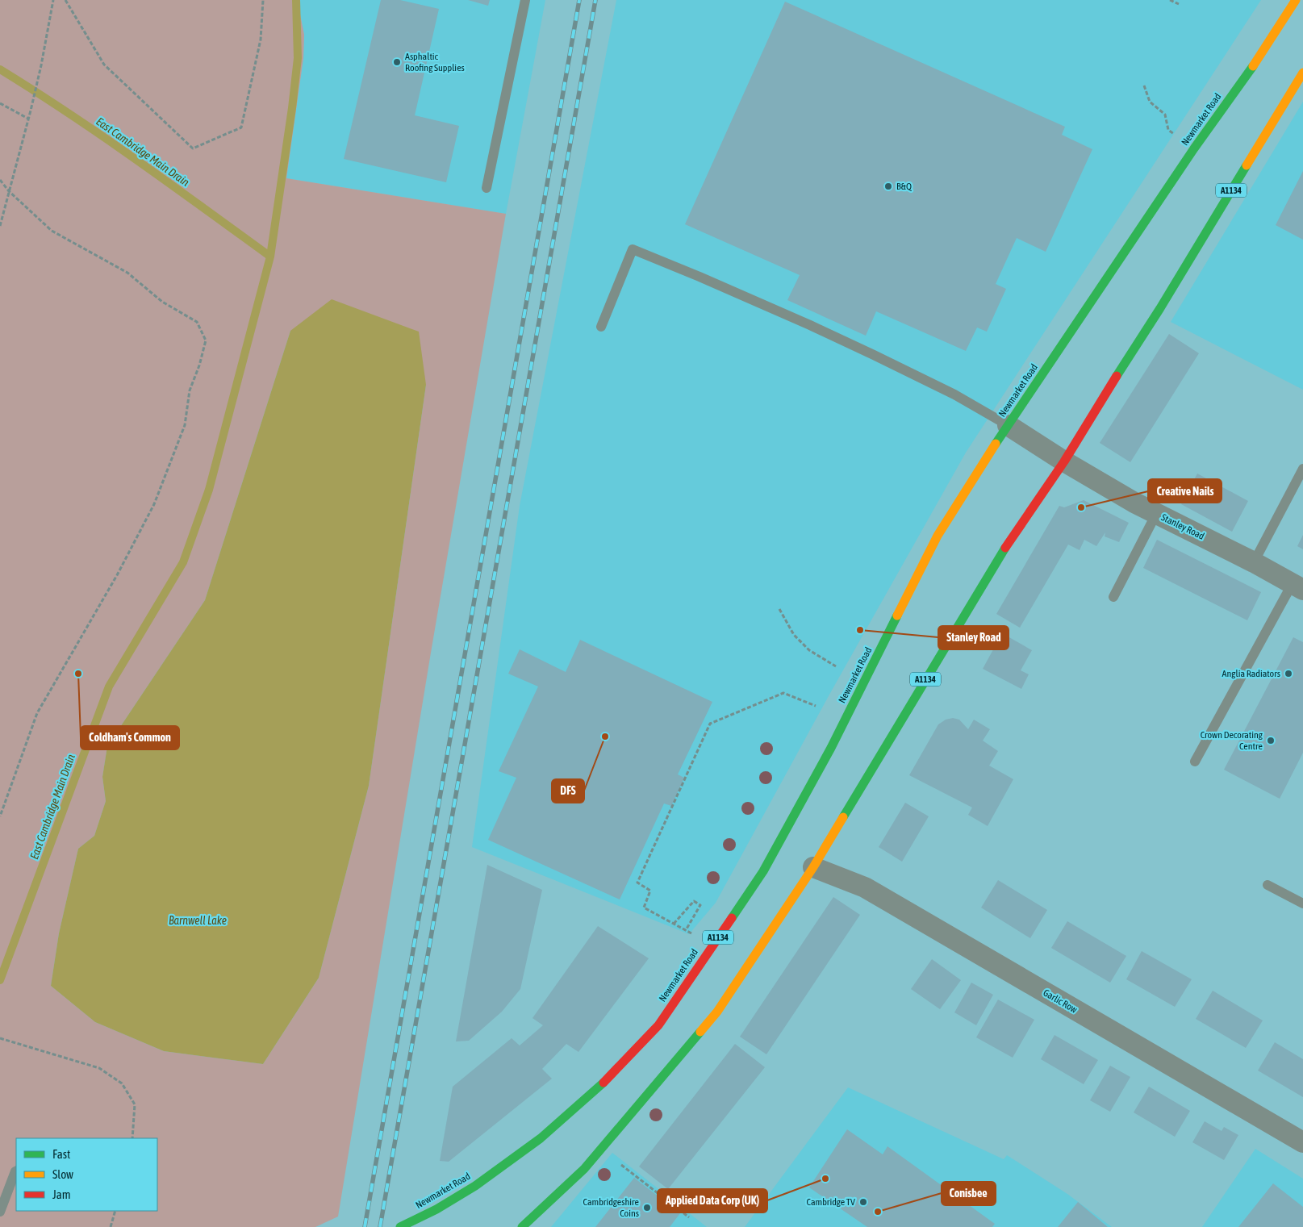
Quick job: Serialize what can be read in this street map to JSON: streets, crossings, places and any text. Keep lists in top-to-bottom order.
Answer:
{
  "streets": {
    "main road": ["Newmarket Road", "A1134"],
    "street": ["Stanley Road", "Garlic Row"]
  },
  "crossings": [
    ["Newmarket Road", "Stanley Road"],
    ["A1134", "Stanley Road"],
    ["A1134", "Garlic Row"]
  ],
  "water": ["East Cambridge Main Drain", "Barnwell Lake"],
  "places": [
    "Asphaltic Roofing Supplies",
    "B&Q",
    "Creative Nails",
    "Stanley Road",
    "Coldham's Common",
    "Anglia Radiators",
    "DFS",
    "Crown Decorating Centre",
    "Applied Data Corp (UK)",
    "Cambridge TV",
    "Cambridgeshire Coins",
    "Conisbee"
  ],
  "legend": ["Fast", "Slow", "Jam"]
}
